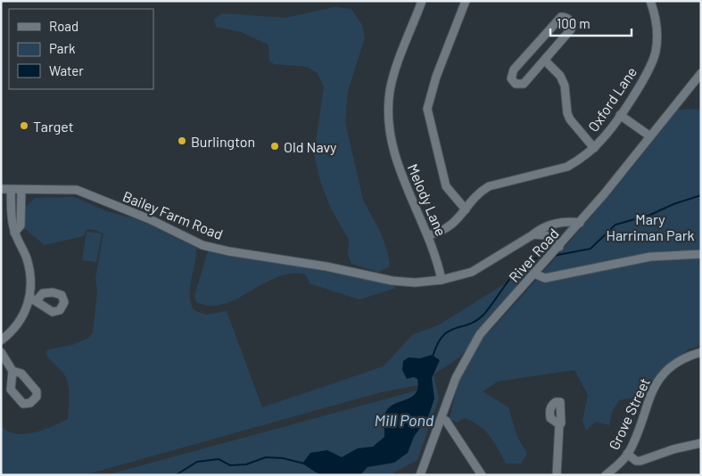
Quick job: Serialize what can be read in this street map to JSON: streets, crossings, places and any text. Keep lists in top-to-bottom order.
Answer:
{
  "streets": {
    "street": [
      "Oxford Lane",
      "Melody Lane",
      "Bailey Farm Road",
      "River Road",
      "Grove Street"
    ]
  },
  "crossings": [
    ["Oxford Lane", "Melody Lane"],
    ["Melody Lane", "Bailey Farm Road"]
  ],
  "water": ["Mill Pond"],
  "parks": ["Mary Harriman Park"],
  "places": ["Target", "Burlington", "Old Navy"],
  "legend": ["Road", "Park", "Water"],
  "scale_bar": "100 m"
}
